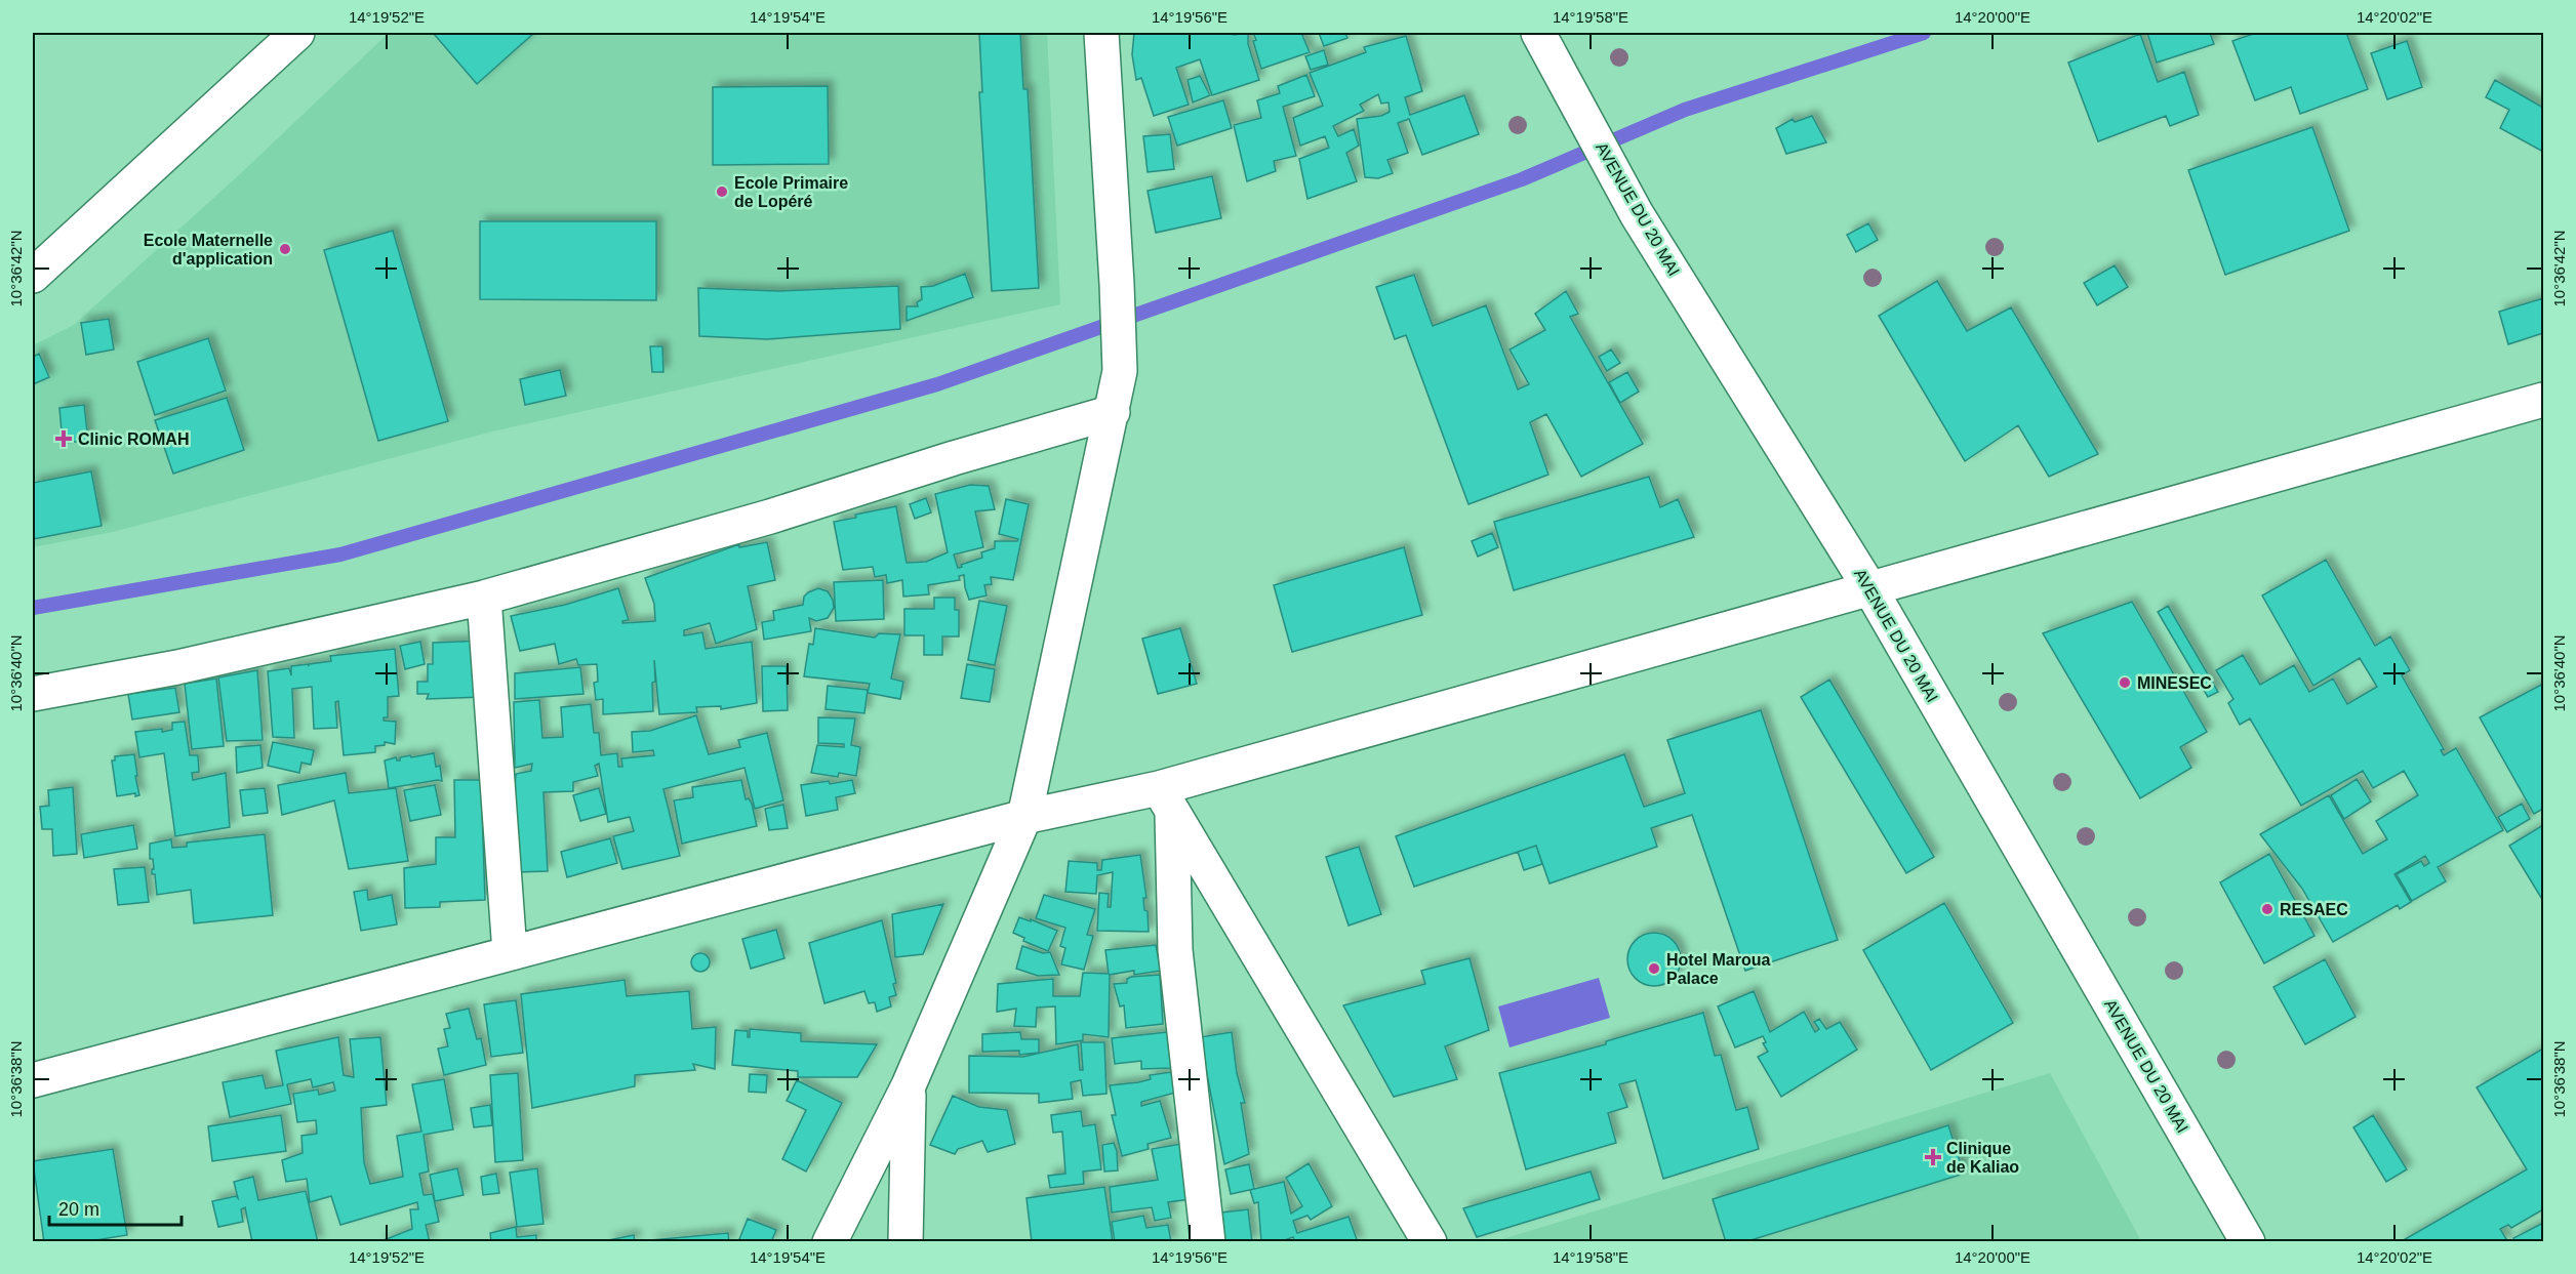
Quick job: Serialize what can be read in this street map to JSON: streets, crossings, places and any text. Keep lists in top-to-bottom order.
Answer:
{
  "streets": {
    "street": ["AVENUE DU 20 MAI"]
  },
  "places": {
    "other": [
      "Ecole Primaire de Lopéré",
      "Ecole Maternelle d'application",
      "MINESEC",
      "RESAEC",
      "Hotel Maroua Palace"
    ],
    "health": ["Clinic ROMAH", "Clinique de Kaliao"]
  },
  "scale_bar": "20 m",
  "coordinates": [
    "14°19'52\"E",
    "14°19'54\"E",
    "14°19'56\"E",
    "14°19'58\"E",
    "14°20'00\"E",
    "14°20'02\"E",
    "10°36'42\"N",
    "10°36'40\"N",
    "10°36'38\"N"
  ]
}
